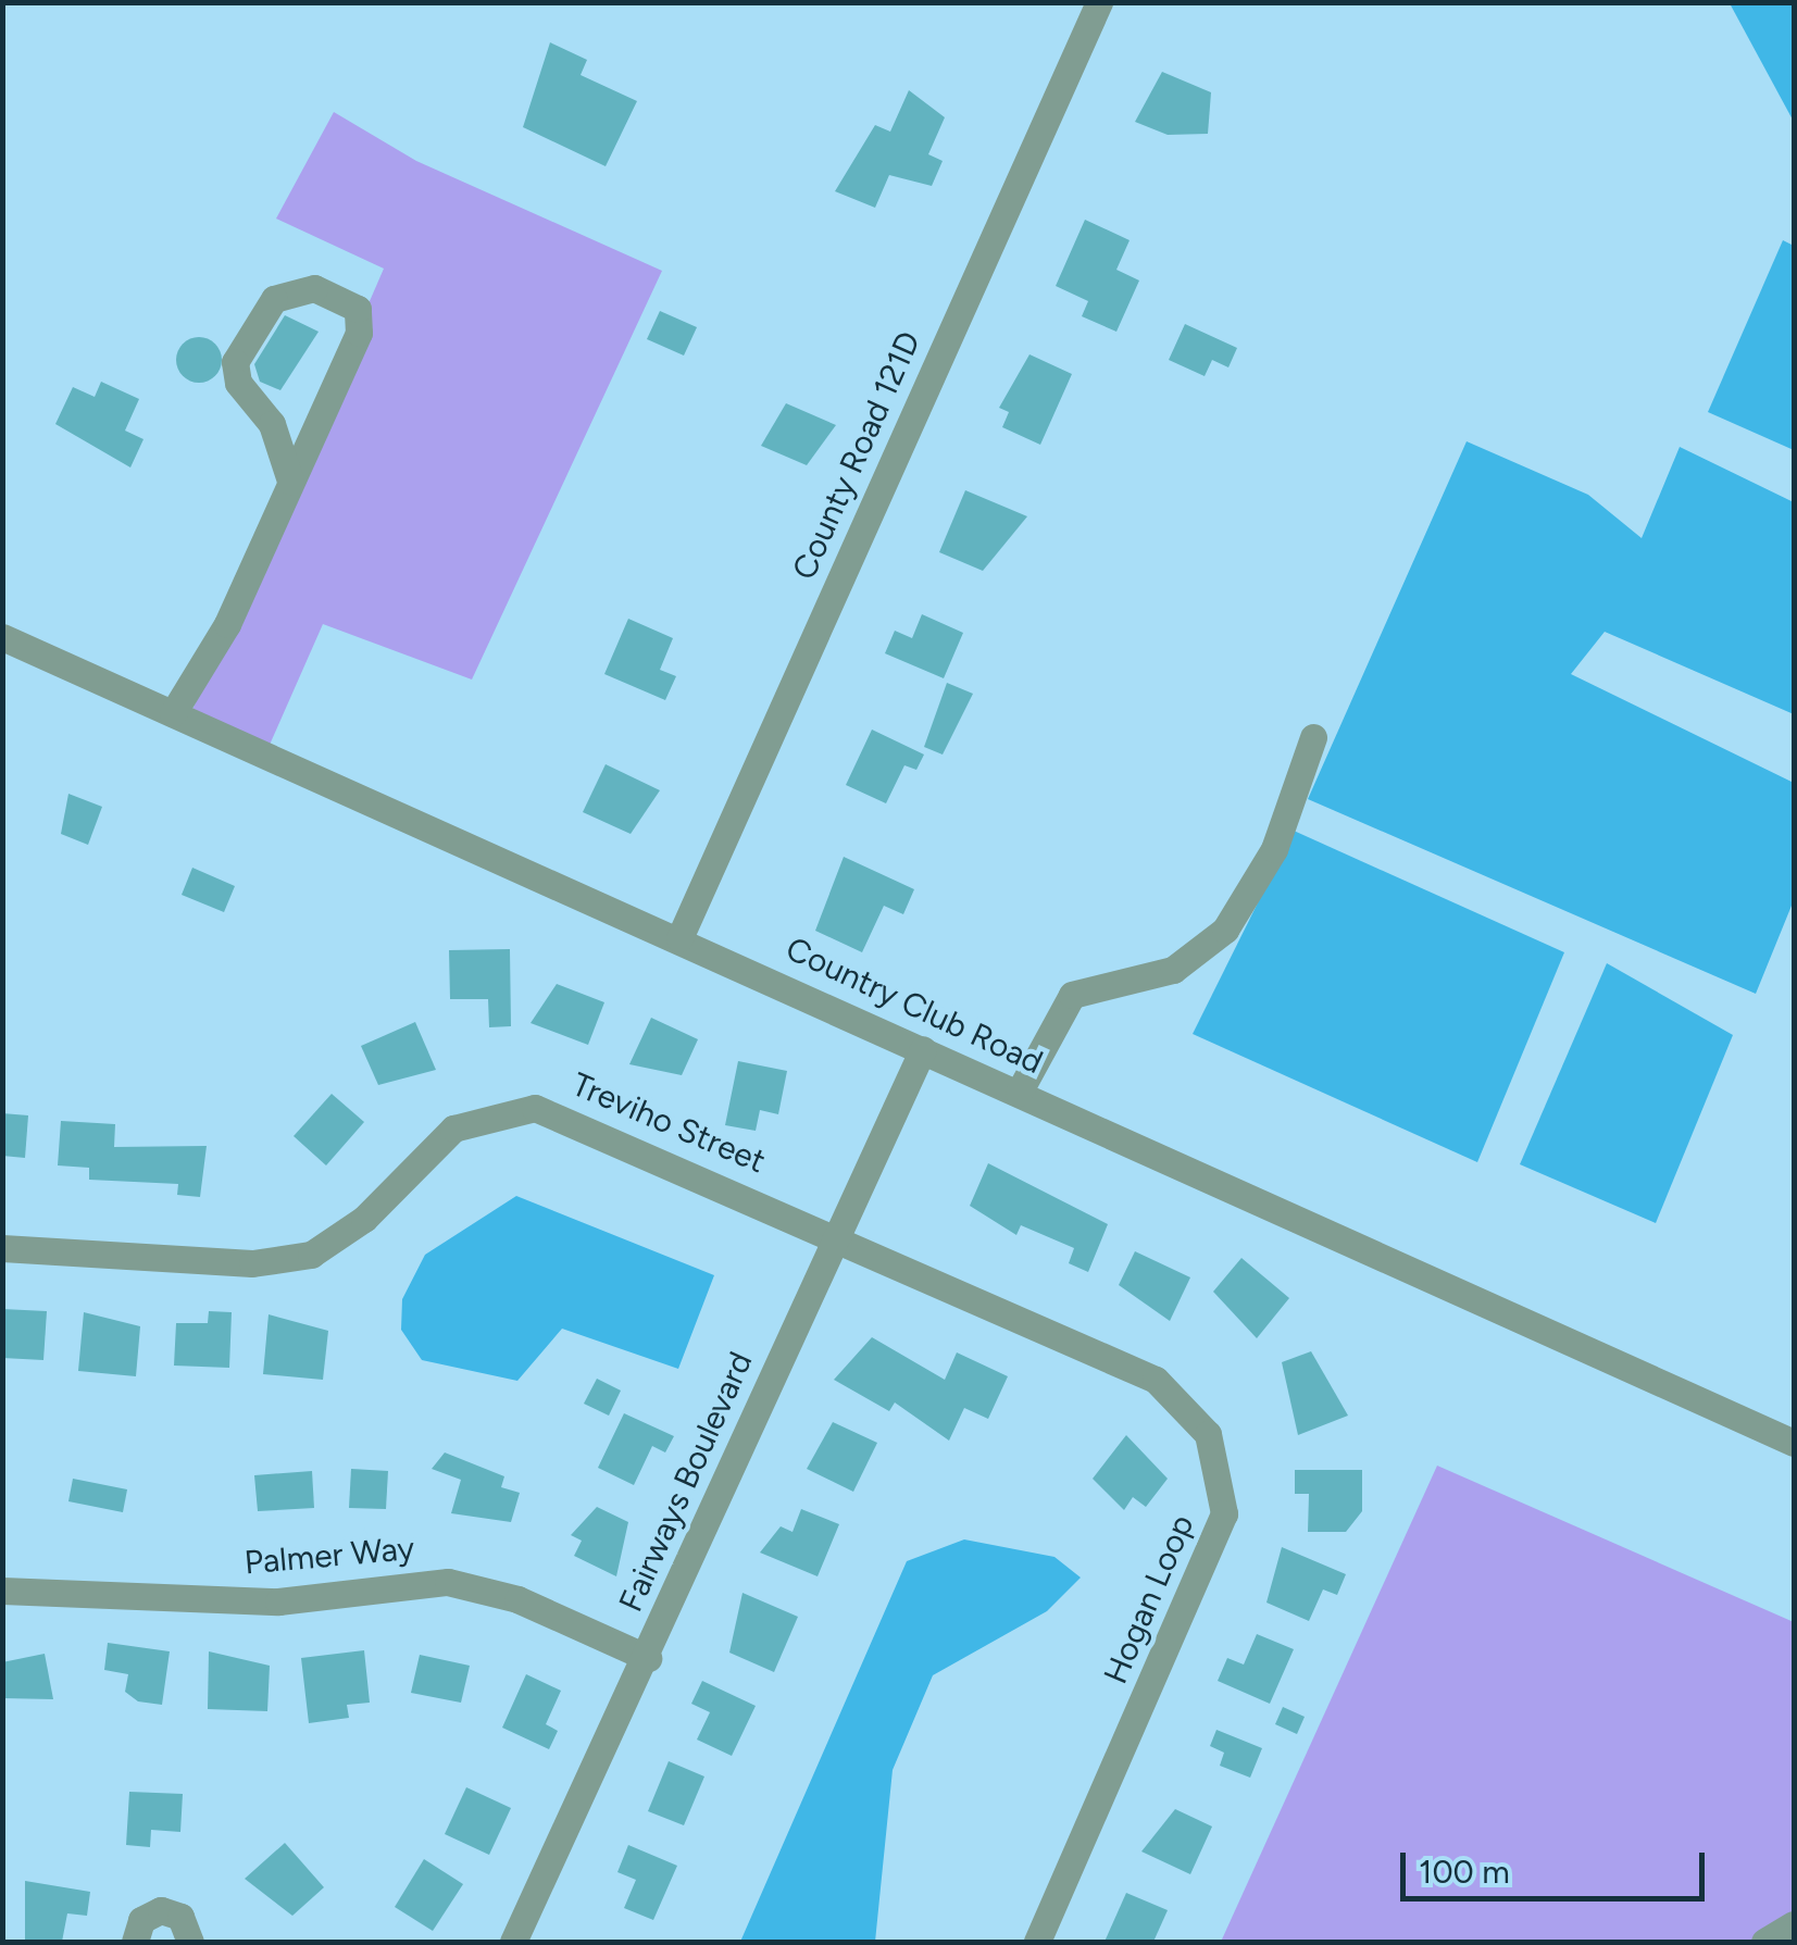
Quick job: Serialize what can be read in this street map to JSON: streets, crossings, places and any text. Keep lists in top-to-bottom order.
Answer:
{
  "streets": {
    "street": [
      "County Road 121D",
      "Country Club Road",
      "Treviho Street",
      "Fairways Boulevard",
      "Palmer Way",
      "Hogan Loop"
    ]
  },
  "crossings": [
    ["County Road 121D", "Country Club Road"],
    ["Country Club Road", "Fairways Boulevard"],
    ["Treviho Street", "Fairways Boulevard"],
    ["Treviho Street", "Hogan Loop"],
    ["Fairways Boulevard", "Palmer Way"],
    ["Fairways Boulevard", "Hogan Loop"]
  ],
  "scale_bar": "100 m"
}
